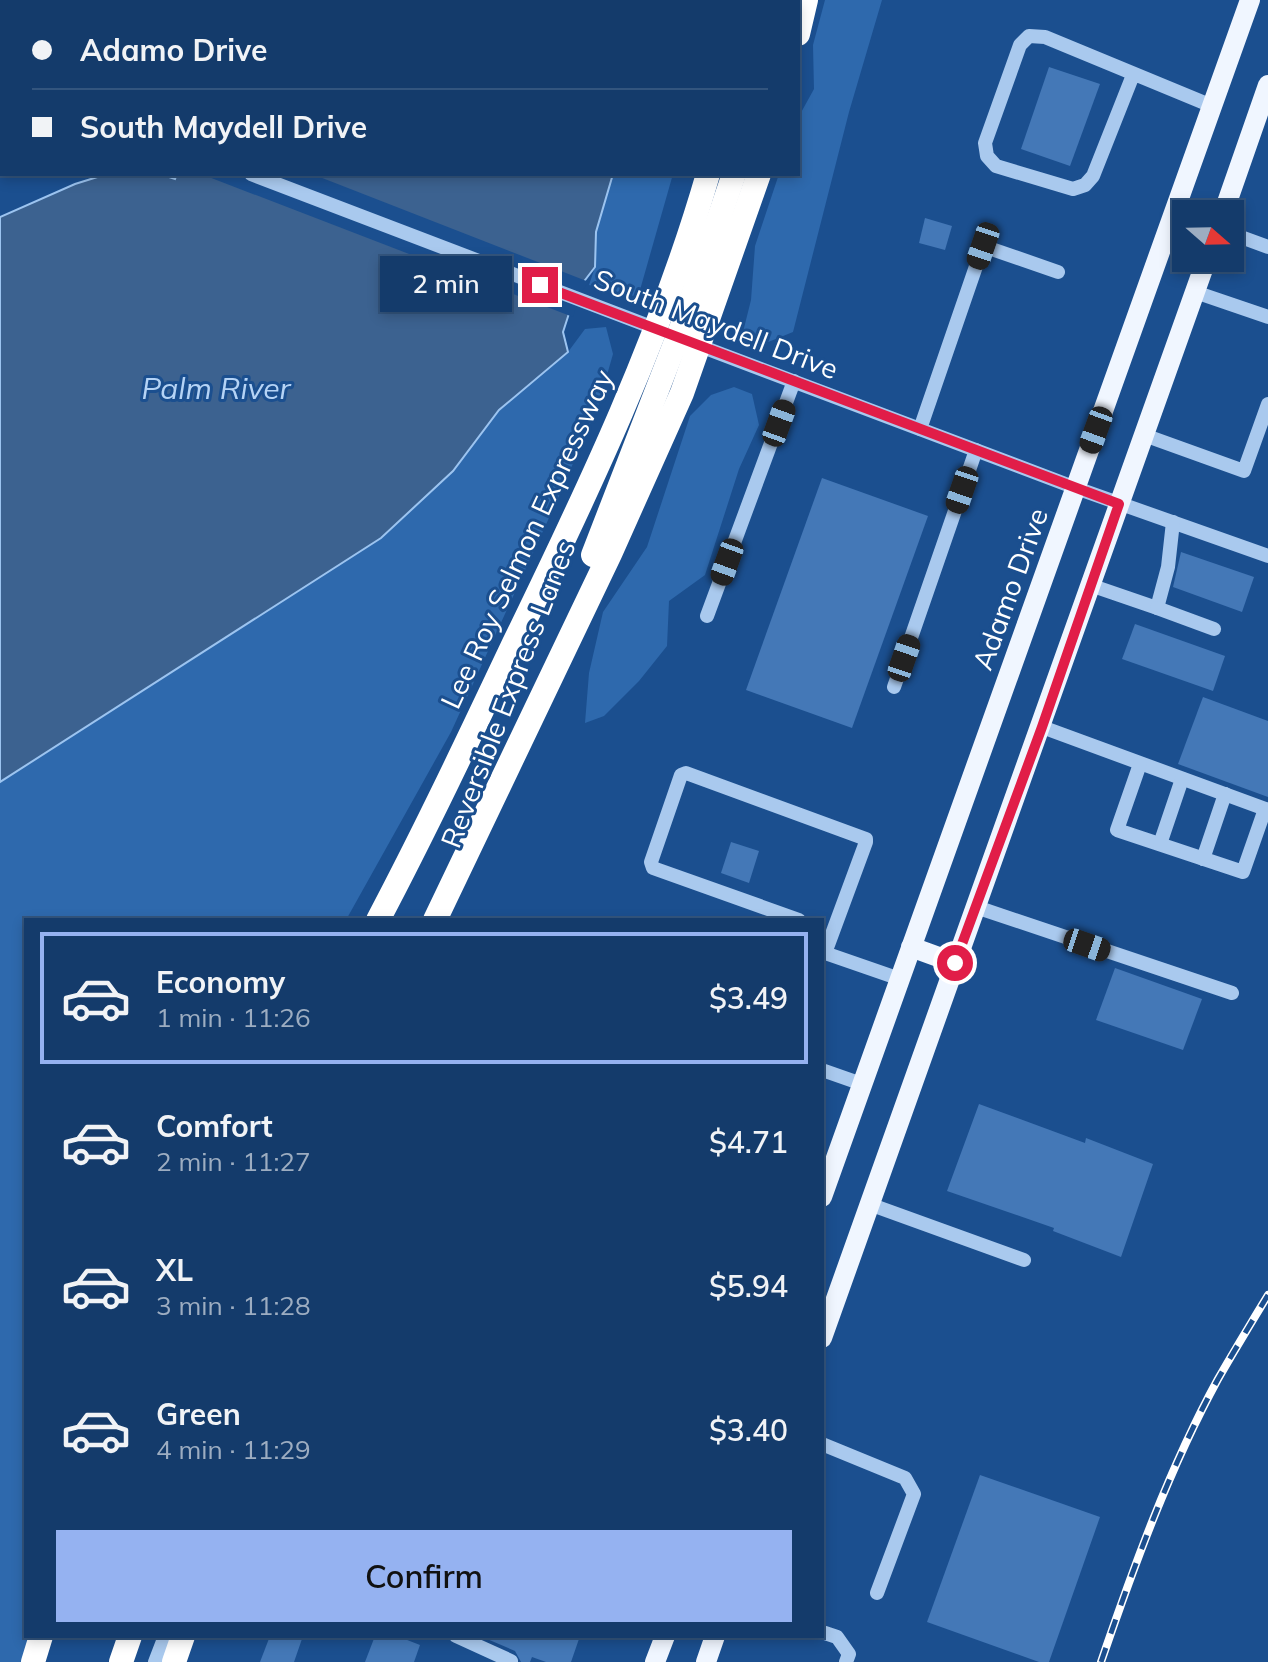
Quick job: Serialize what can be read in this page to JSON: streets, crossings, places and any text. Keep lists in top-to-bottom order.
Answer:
{
  "streets": {
    "highway": ["Lee Roy Selmon Expressway", "Reversible Express Lanes"],
    "main road": ["Adamo Drive"],
    "street": ["South Maydell Drive"]
  },
  "crossings": [
    ["South Maydell Drive", "Adamo Drive"]
  ],
  "water": ["Palm River"],
  "north": "right",
  "page": {
    "banner": ["Adamo Drive", "South Maydell Drive"],
    "bubble": "2 min",
    "list": [
      {
        "name": "Economy",
        "note": "1 min · 11:26",
        "value": "$3.49"
      },
      {
        "name": "Comfort",
        "note": "2 min · 11:27",
        "value": "$4.71"
      },
      {
        "name": "XL",
        "note": "3 min · 11:28",
        "value": "$5.94"
      },
      {
        "name": "Green",
        "note": "4 min · 11:29",
        "value": "$3.40"
      }
    ],
    "buttons": "Confirm"
  }
}
